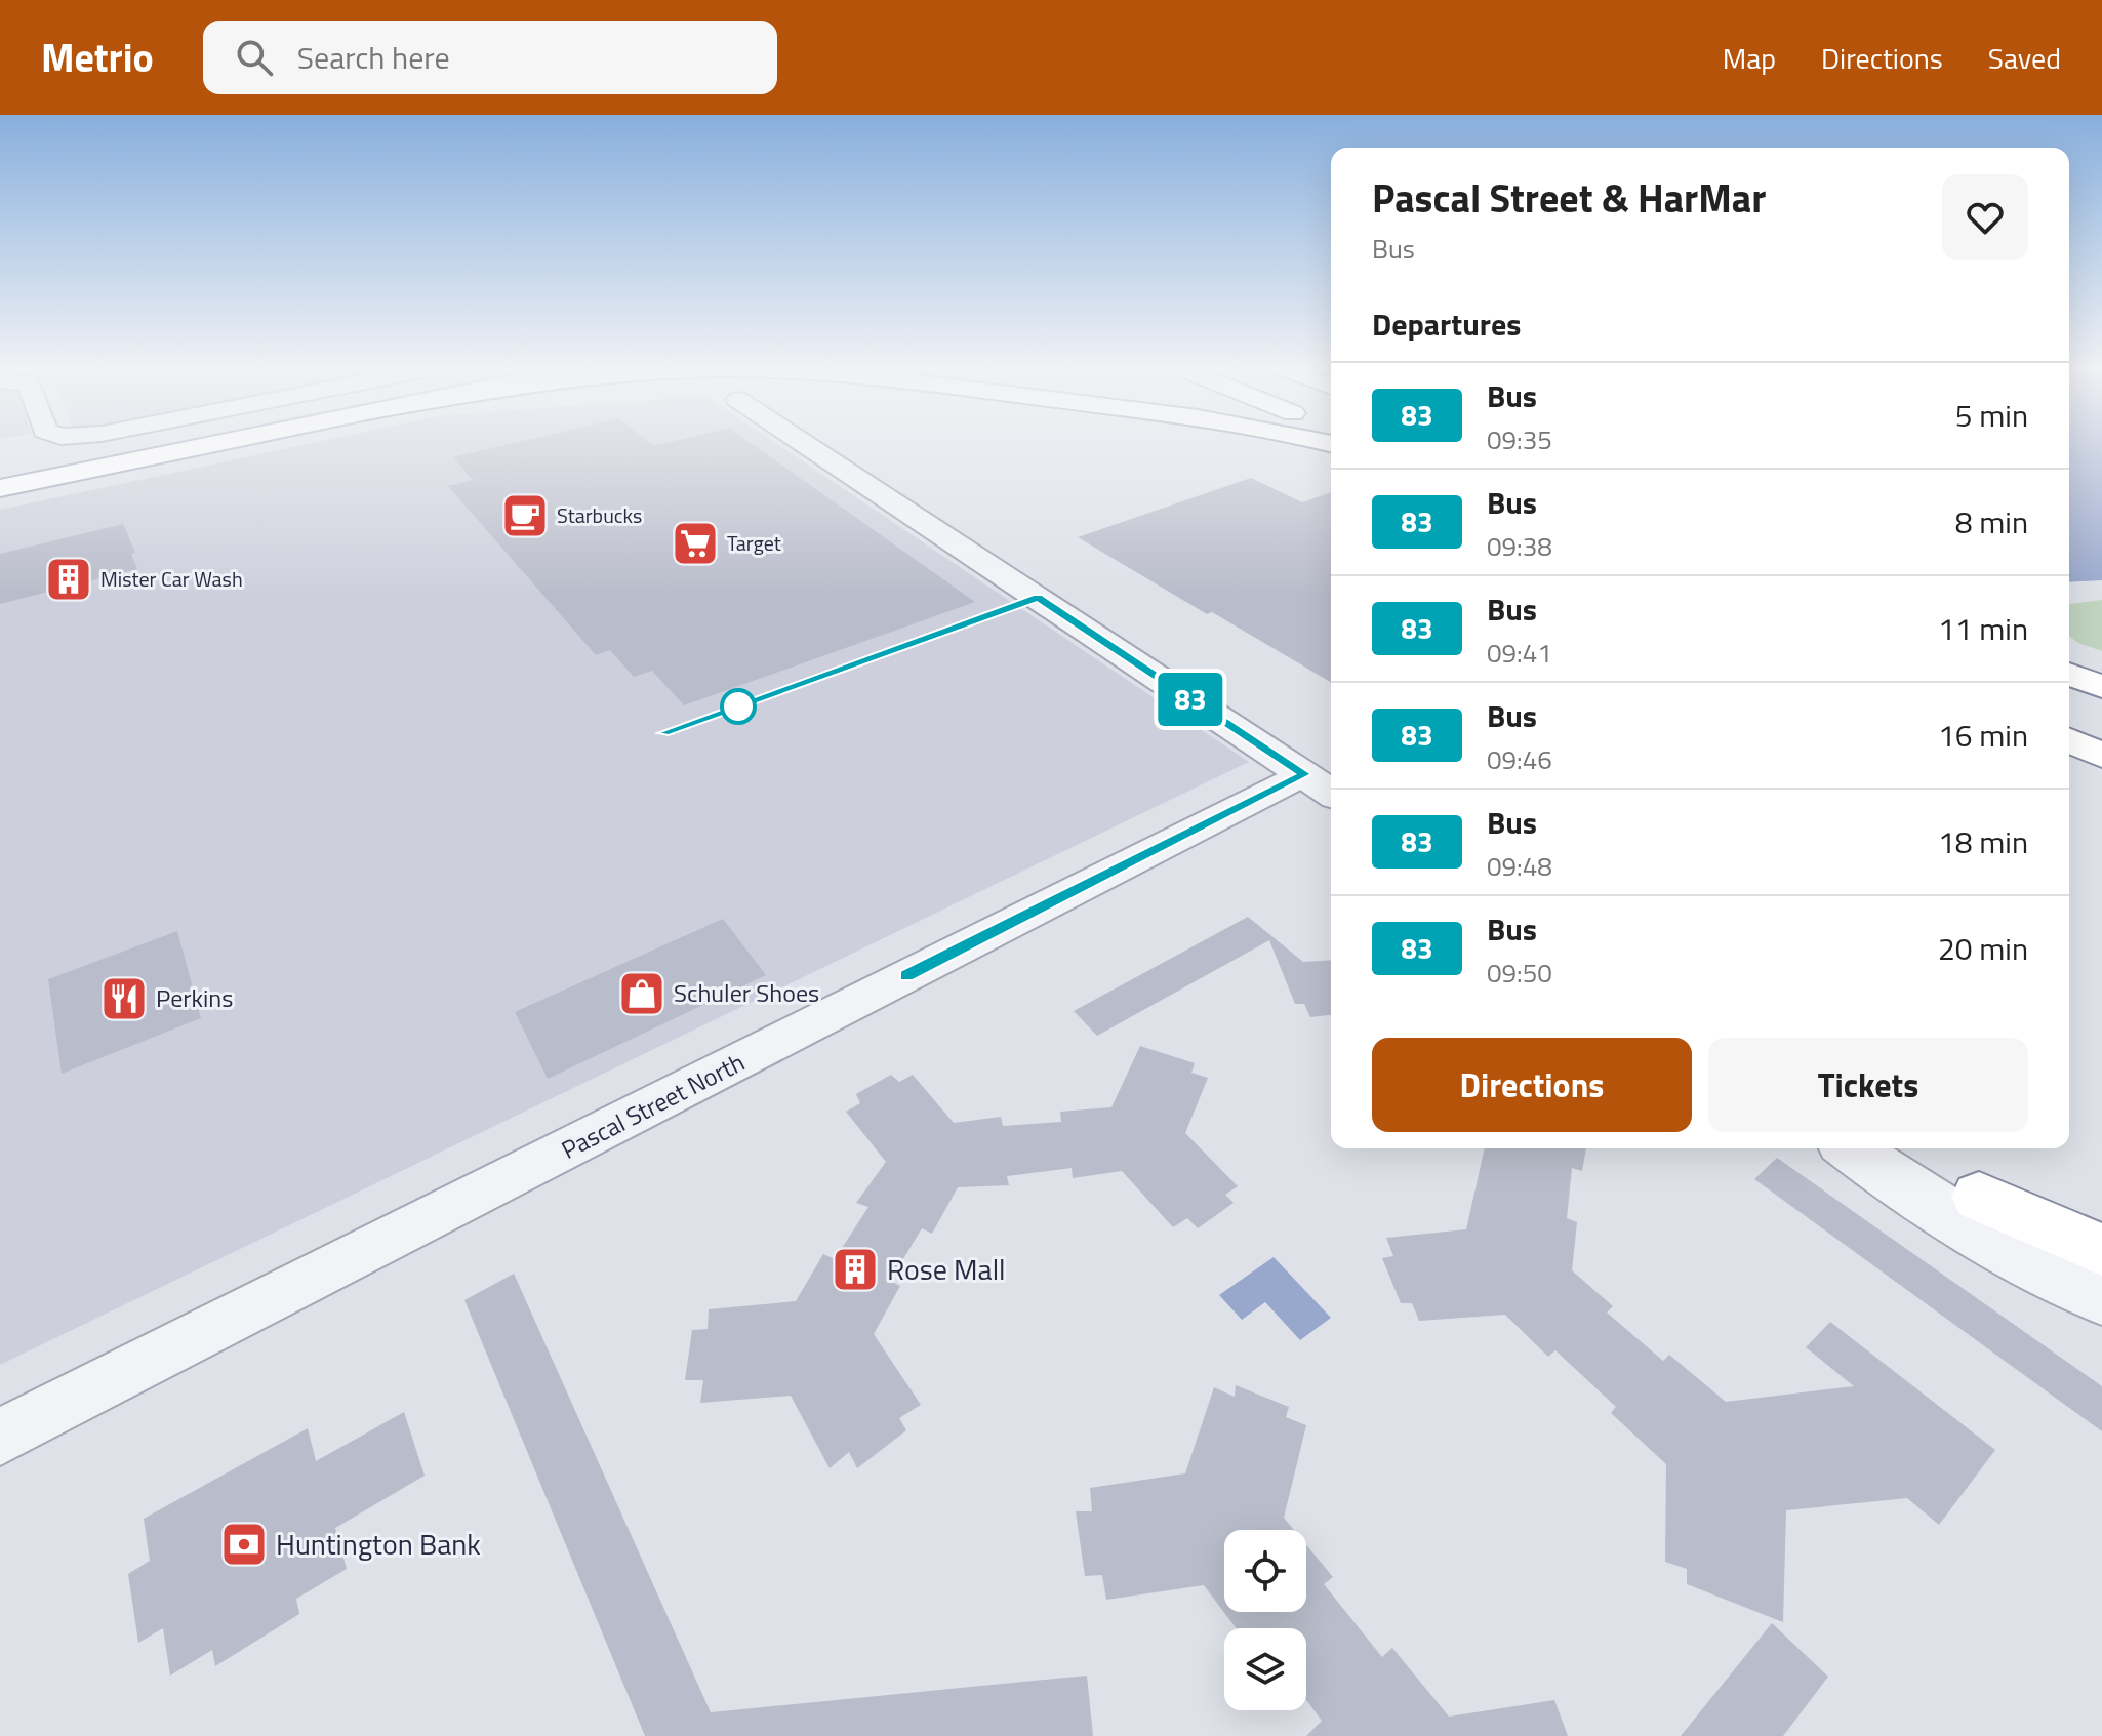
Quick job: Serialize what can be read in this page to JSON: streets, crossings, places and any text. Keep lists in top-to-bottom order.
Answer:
{
  "streets": {
    "street": ["Pascal Street North"]
  },
  "places": {
    "cafe": ["Starbucks"],
    "supermarket": ["Target"],
    "building": ["Mister Car Wash", "Rose Mall"],
    "shop": ["Schuler Shoes"],
    "restaurant": ["Perkins"],
    "bank": ["Huntington Bank"]
  },
  "lines": ["bus line 83"],
  "page": {
    "header": "Metrio",
    "search": "Search here",
    "nav": ["Map", "Directions", "Saved"],
    "on_map": "83",
    "heading": [
      ["Pascal Street & HarMar", "Bus"],
      "Departures"
    ],
    "list": [
      {
        "mark": "83",
        "name": "Bus",
        "note": "09:35",
        "value": "5 min"
      },
      {
        "mark": "83",
        "name": "Bus",
        "note": "09:38",
        "value": "8 min"
      },
      {
        "mark": "83",
        "name": "Bus",
        "note": "09:41",
        "value": "11 min"
      },
      {
        "mark": "83",
        "name": "Bus",
        "note": "09:46",
        "value": "16 min"
      },
      {
        "mark": "83",
        "name": "Bus",
        "note": "09:48",
        "value": "18 min"
      },
      {
        "mark": "83",
        "name": "Bus",
        "note": "09:50",
        "value": "20 min"
      }
    ],
    "buttons": ["Directions", "Tickets"]
  }
}
